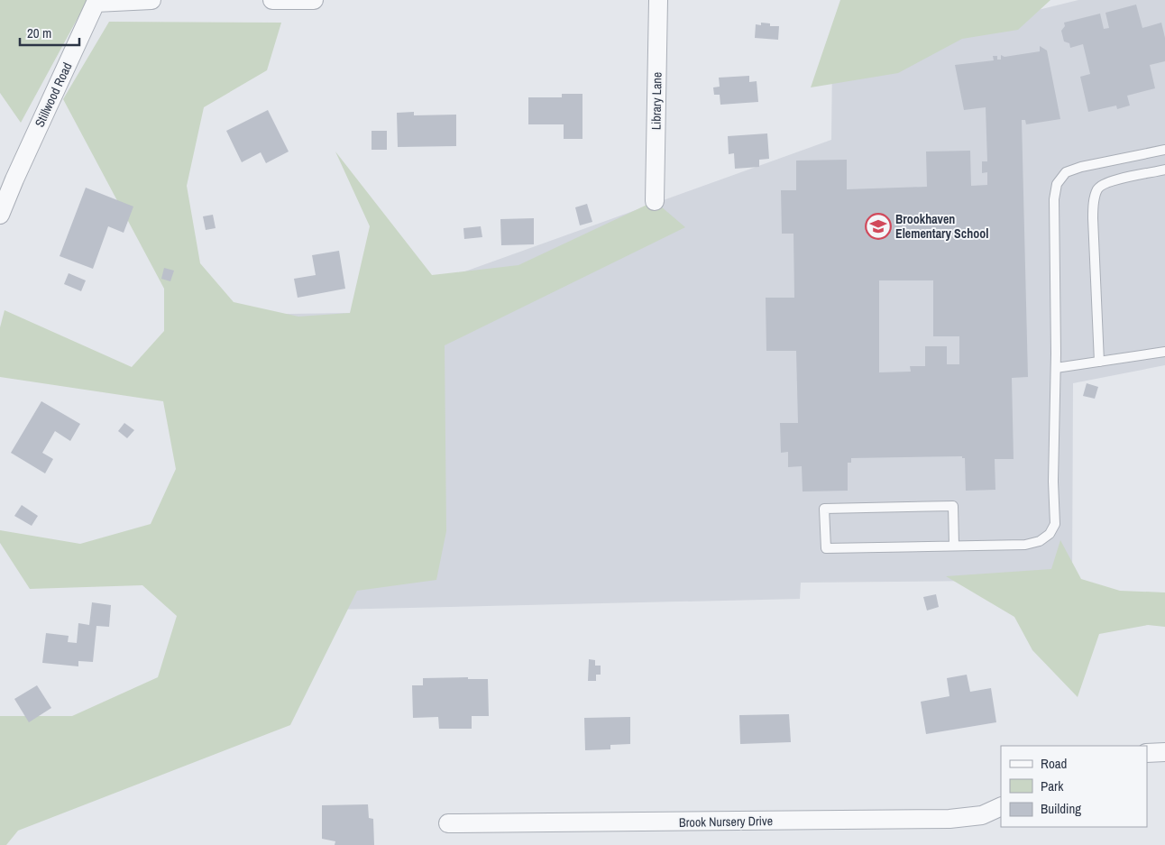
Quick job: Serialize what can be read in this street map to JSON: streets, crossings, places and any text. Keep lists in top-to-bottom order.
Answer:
{
  "streets": {
    "street": ["Stillwood Road", "Library Lane", "Brook Nursery Drive"]
  },
  "places": {
    "school or university": ["Brookhaven Elementary School"]
  },
  "legend": ["Road", "Park", "Building"],
  "scale_bar": "20 m"
}
